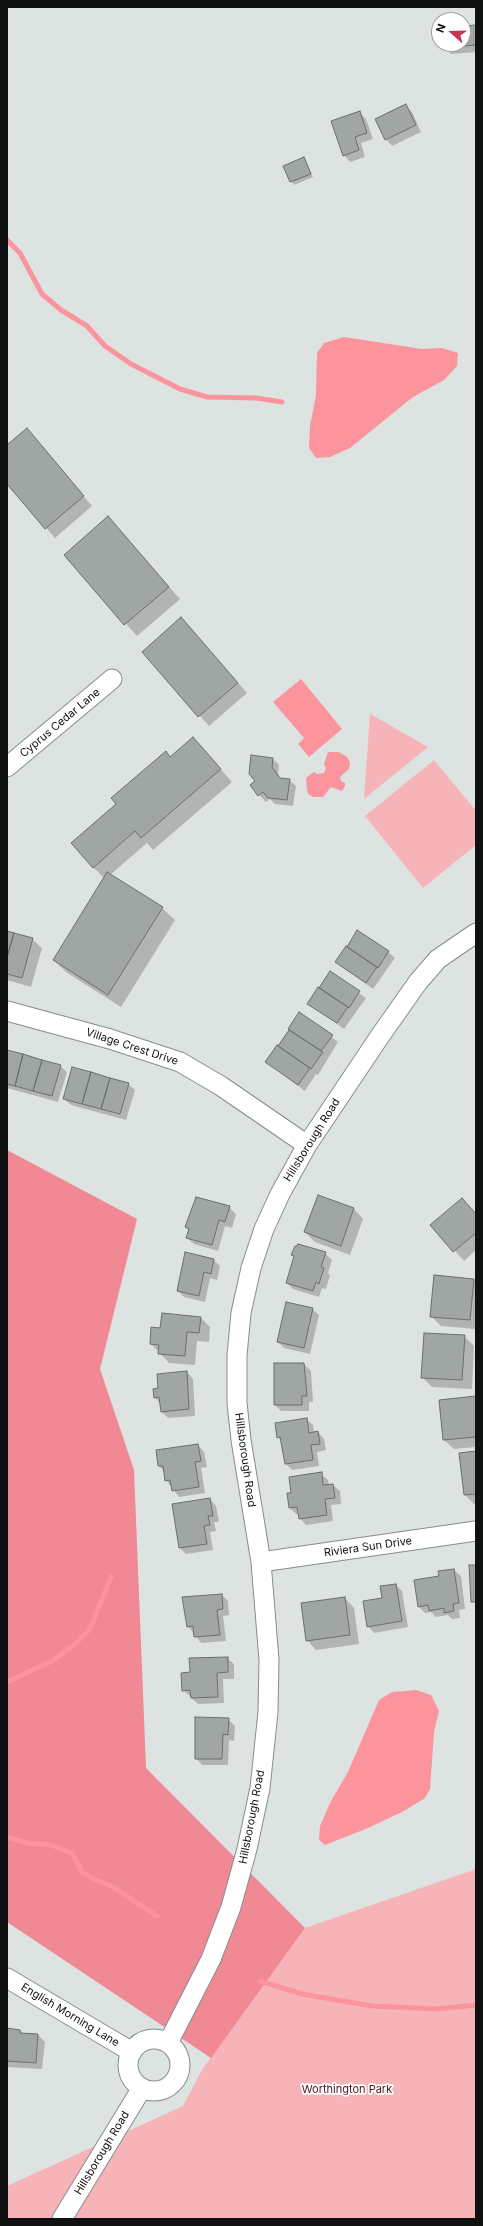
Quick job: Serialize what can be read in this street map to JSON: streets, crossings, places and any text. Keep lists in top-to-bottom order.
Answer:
{
  "streets": {
    "street": [
      "Cyprus Cedar Lane",
      "Village Crest Drive",
      "Hillsborough Road",
      "Riviera Sun Drive",
      "English Morning Lane"
    ]
  },
  "crossings": [
    ["Village Crest Drive", "Hillsborough Road"],
    ["Hillsborough Road", "Riviera Sun Drive"],
    ["Hillsborough Road", "English Morning Lane"]
  ],
  "parks": ["Worthington Park"],
  "north": "left"
}
